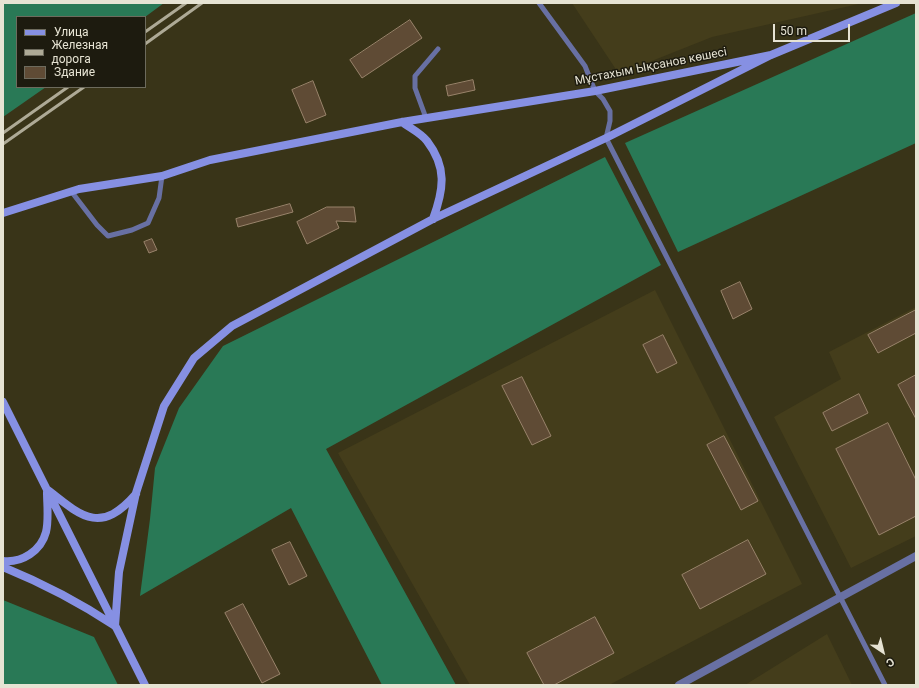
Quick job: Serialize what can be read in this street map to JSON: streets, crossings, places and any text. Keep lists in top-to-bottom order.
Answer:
{
  "streets": {
    "main road": ["Мұстахым Ықсанов көшесі"]
  },
  "legend": ["Улица", "Железная дорога", "Здание"],
  "scale_bar": "50 m",
  "north": "bottom right"
}
